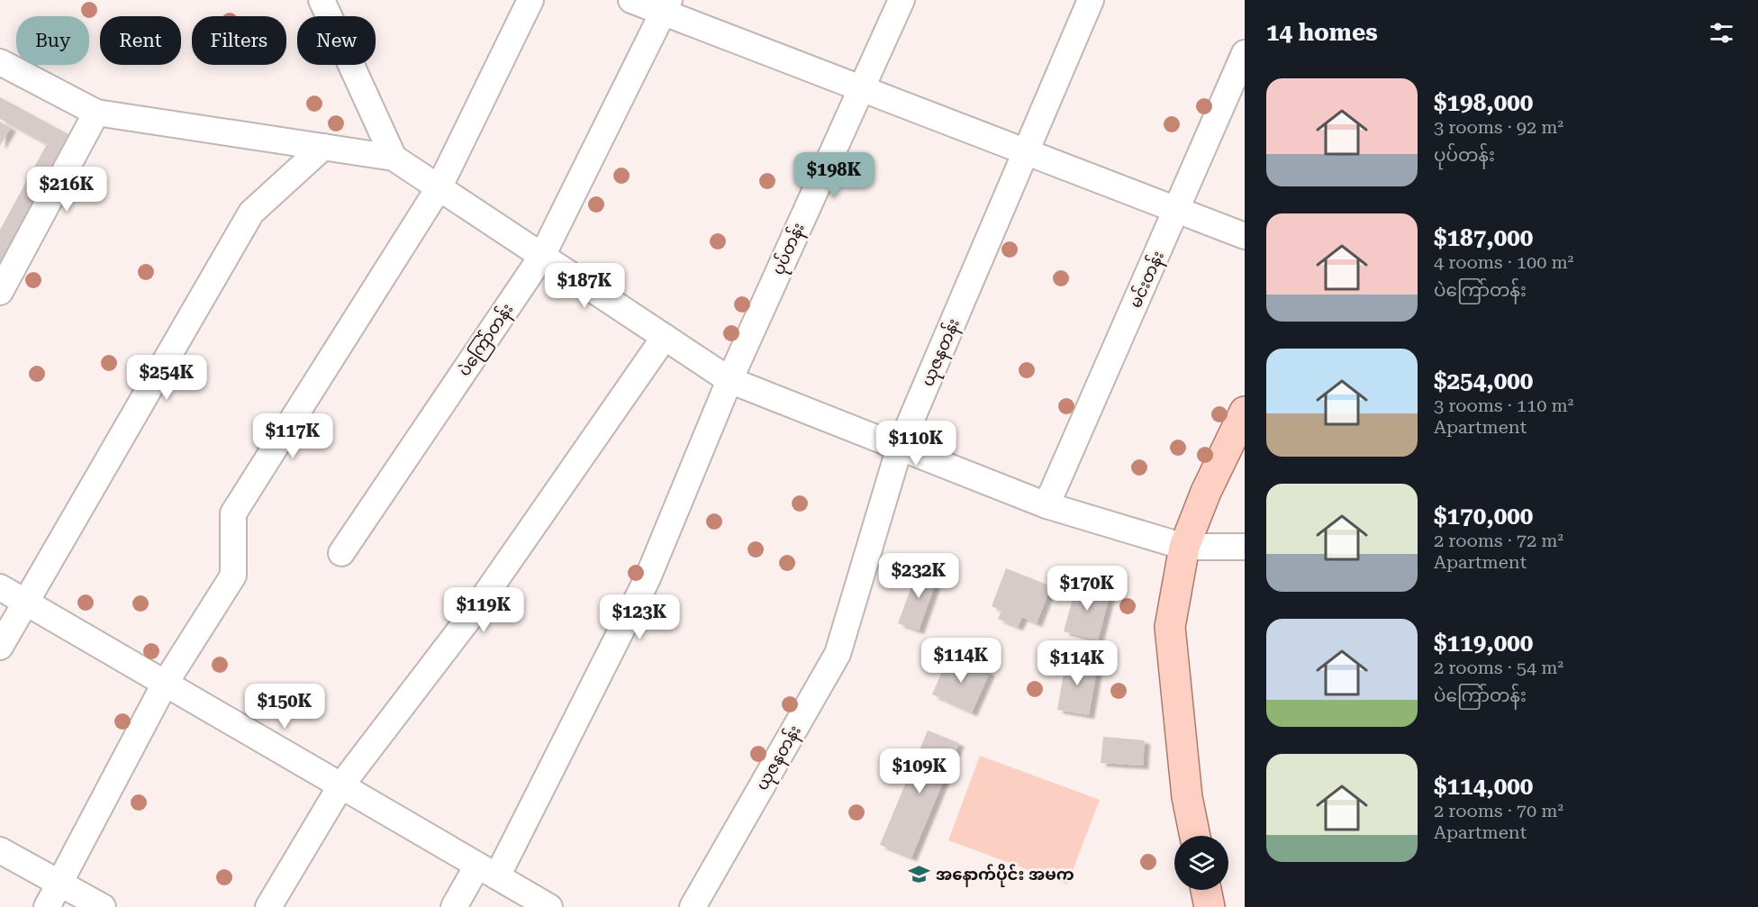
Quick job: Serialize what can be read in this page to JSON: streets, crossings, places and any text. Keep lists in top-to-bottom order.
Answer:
{
  "streets": {
    "street": [
      "ပုပ်တန်း",
      "မင်းတန်း",
      "ပဲကြော်တန်း",
      "ယုဇနတန်း"
    ]
  },
  "places": {
    "school or university": ["အနောက်ပိုင်း အမက"]
  },
  "page": {
    "heading": "14 homes",
    "chip": [
      "Buy",
      "Rent",
      "Filters",
      "New"
    ],
    "list": [
      {
        "name": "$198,000",
        "note": "3 rooms · 92 m² · ပုပ်တန်း"
      },
      {
        "name": "$187,000",
        "note": "4 rooms · 100 m² · ပဲကြော်တန်း"
      },
      {
        "name": "$254,000",
        "note": "3 rooms · 110 m² · Apartment"
      },
      {
        "name": "$170,000",
        "note": "2 rooms · 72 m² · Apartment"
      },
      {
        "name": "$119,000",
        "note": "2 rooms · 54 m² · ပဲကြော်တန်း"
      },
      {
        "name": "$114,000",
        "note": "2 rooms · 70 m² · Apartment"
      }
    ],
    "price": [
      "$198K",
      "$216K",
      "$187K",
      "$254K",
      "$117K",
      "$110K",
      "$232K",
      "$170K",
      "$119K",
      "$123K",
      "$114K",
      "$114K",
      "$150K",
      "$109K"
    ]
  }
}
